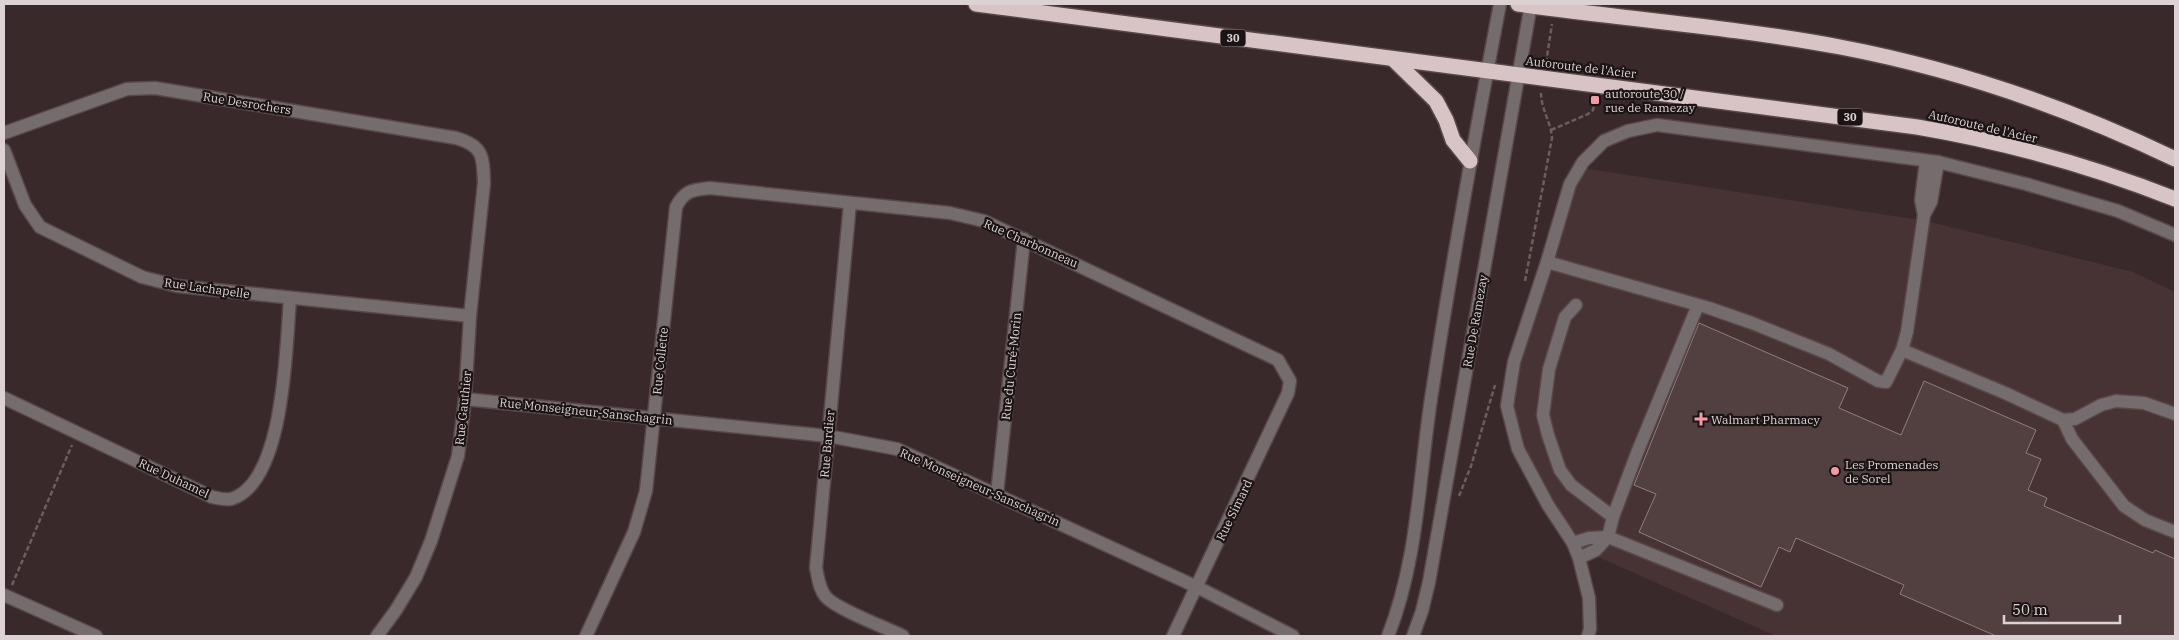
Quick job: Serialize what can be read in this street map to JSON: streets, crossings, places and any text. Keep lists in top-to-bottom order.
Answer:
{
  "streets": {
    "highway": ["30", "Autoroute de l'Acier"],
    "street": [
      "Rue Desrochers",
      "Rue Charbonneau",
      "Rue Lachapelle",
      "Rue De Ramezay",
      "Rue Collette",
      "Rue du Curé-Morin",
      "Rue Gauthier",
      "Rue Monseigneur-Sanschagrin",
      "Rue Bardier",
      "Rue Duhamel",
      "Rue Simard"
    ]
  },
  "crossings": [
    ["Autoroute de l'Acier", "Rue De Ramezay"],
    ["Rue Desrochers", "Rue Gauthier"],
    ["Rue Charbonneau", "Rue Collette"],
    ["Rue Charbonneau", "Rue du Curé-Morin"],
    ["Rue Charbonneau", "Rue Bardier"],
    ["Rue Charbonneau", "Rue Simard"],
    ["Rue Lachapelle", "Rue Gauthier"],
    ["Rue Lachapelle", "Rue Duhamel"],
    ["Rue Collette", "Rue Monseigneur-Sanschagrin"],
    ["Rue du Curé-Morin", "Rue Monseigneur-Sanschagrin"],
    ["Rue Gauthier", "Rue Monseigneur-Sanschagrin"],
    ["Rue Monseigneur-Sanschagrin", "Rue Bardier"],
    ["Rue Monseigneur-Sanschagrin", "Rue Simard"]
  ],
  "places": {
    "transit": ["autoroute 30 / rue de Ramezay"],
    "health": ["Walmart Pharmacy"],
    "other": ["Les Promenades de Sorel"]
  },
  "scale_bar": "50 m"
}
